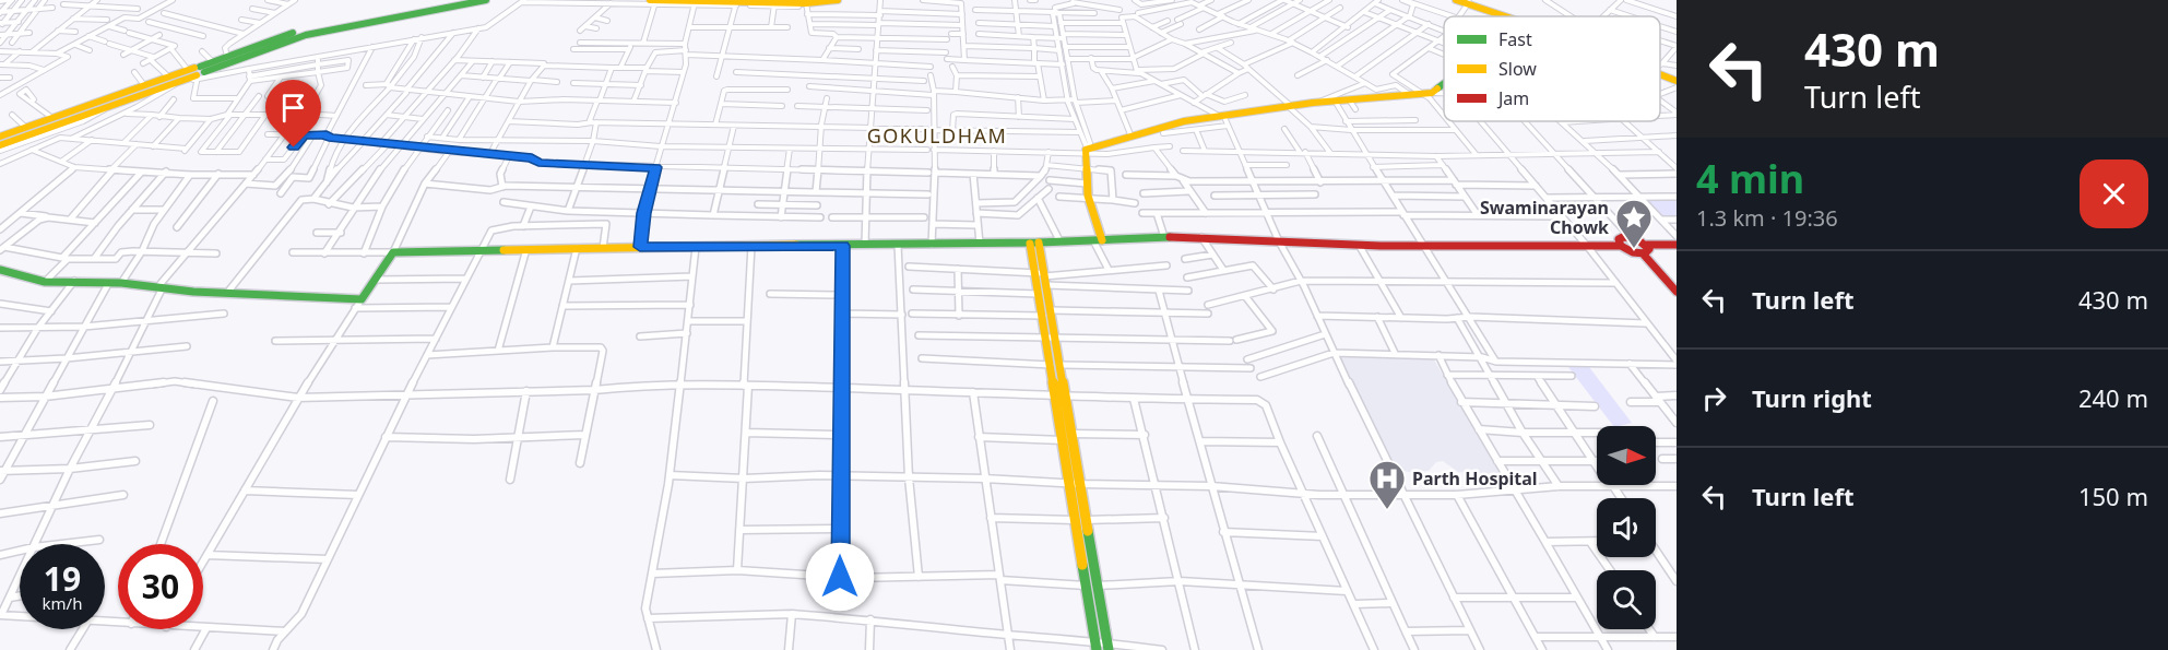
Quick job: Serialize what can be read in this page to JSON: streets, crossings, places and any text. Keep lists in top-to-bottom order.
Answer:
{
  "districts": ["GOKULDHAM"],
  "places": {
    "place": ["Swaminarayan Chowk"],
    "hospital": ["Parth Hospital"]
  },
  "legend": ["Fast", "Slow", "Jam"],
  "north": "right",
  "page": {
    "turn": ["430 m", "Turn left"],
    "heading": ["4 min", "1.3 km · 19:36"],
    "list": [
      {
        "name": "Turn left",
        "value": "430 m"
      },
      {
        "name": "Turn right",
        "value": "240 m"
      },
      {
        "name": "Turn left",
        "value": "150 m"
      }
    ],
    "speed": "19 km/h",
    "limit": "30"
  }
}
